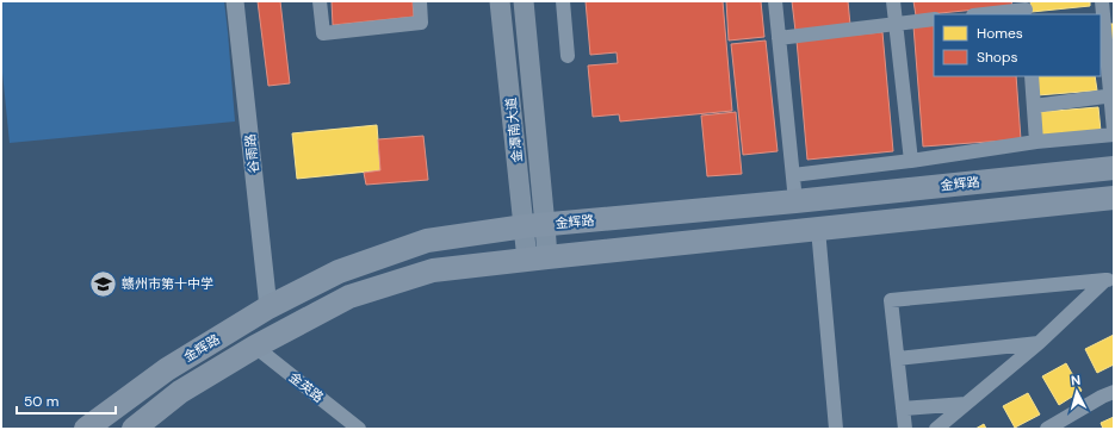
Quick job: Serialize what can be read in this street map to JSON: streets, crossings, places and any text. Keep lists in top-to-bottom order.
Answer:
{
  "streets": {
    "main road": ["金潭南大道", "金辉路"],
    "street": ["谷雨路", "金英路"]
  },
  "crossings": [
    ["金潭南大道", "金辉路"],
    ["谷雨路", "金辉路"],
    ["金辉路", "金英路"]
  ],
  "places": {
    "school or university": ["赣州市第十中学"]
  },
  "legend": ["Homes", "Shops"],
  "scale_bar": "50 m",
  "north": "top"
}
